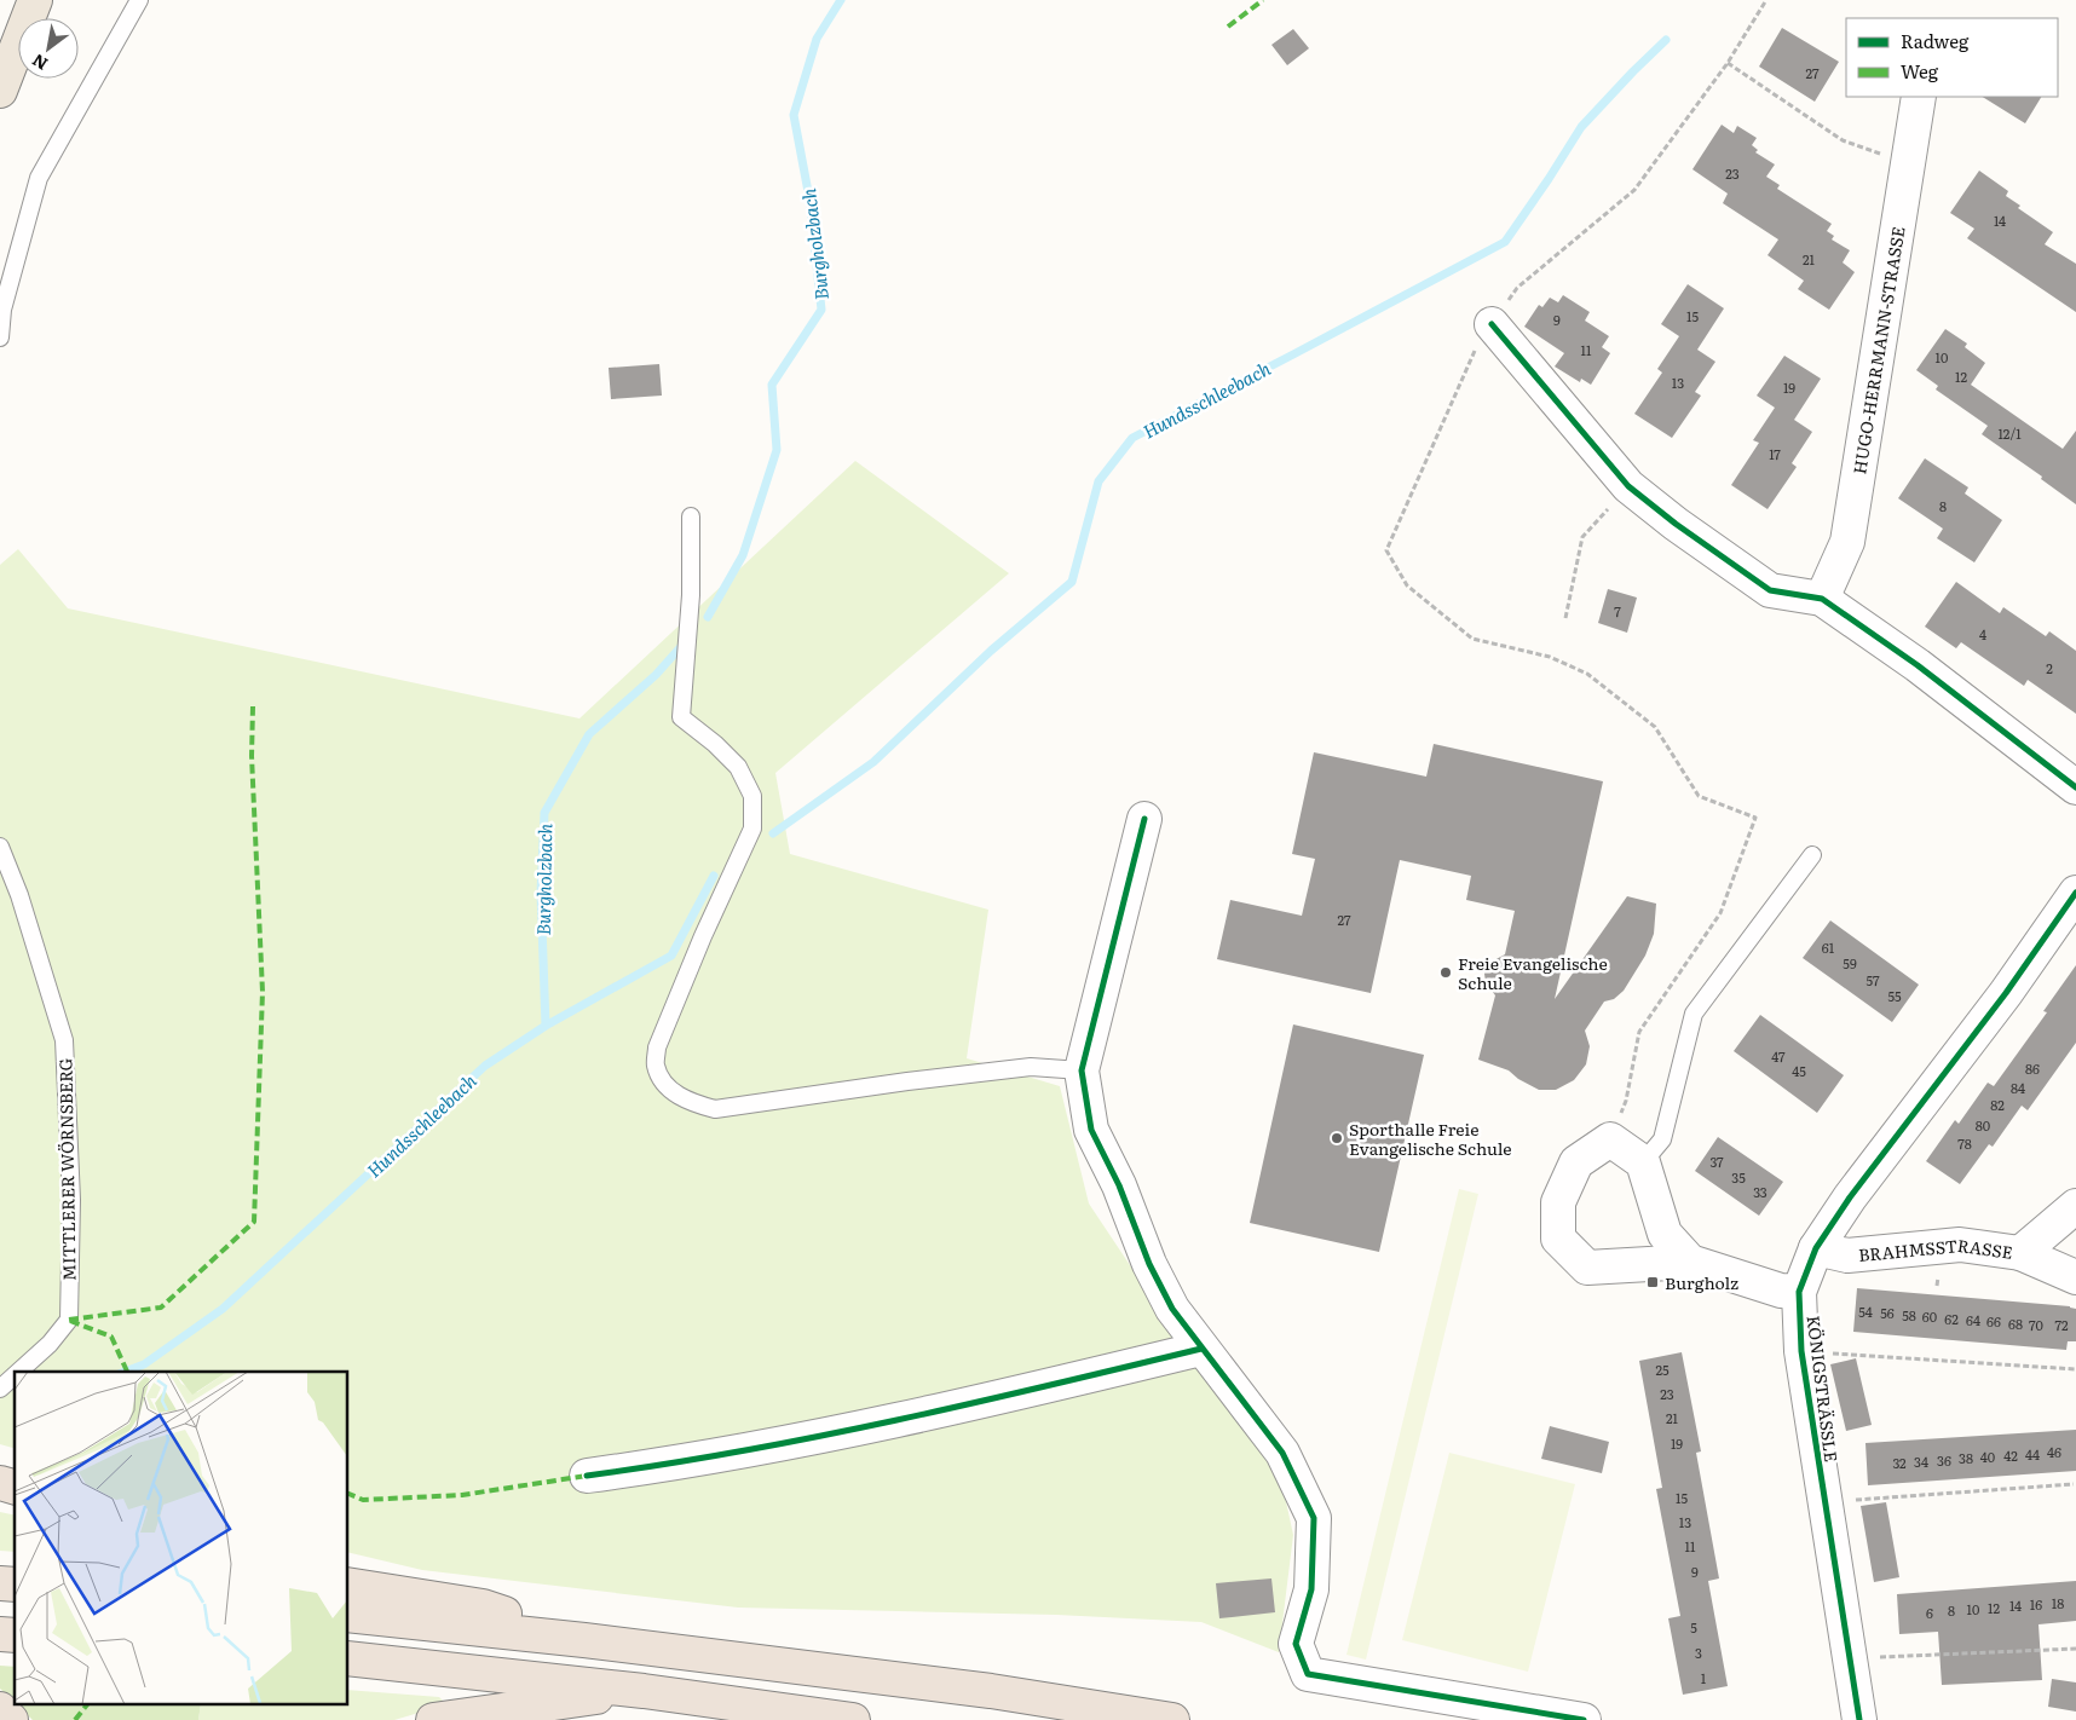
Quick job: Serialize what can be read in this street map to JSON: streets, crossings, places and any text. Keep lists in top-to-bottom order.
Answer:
{
  "streets": {
    "street": ["HUGO-HERRMANN-STRASSE", "BRAHMSSTRASSE", "KÖNIGSTRÄSSLE"],
    "lane": ["MITTLERER WÖRNSBERG"]
  },
  "crossings": [
    ["BRAHMSSTRASSE", "KÖNIGSTRÄSSLE"]
  ],
  "water": ["Burgholzbach", "Hundsschleebach"],
  "places": {
    "other": ["Freie Evangelische Schule", "Sporthalle Freie Evangelische Schule"],
    "transit": ["Burgholz"]
  },
  "house_numbers": [
    "27",
    "23",
    "14",
    "21",
    "15",
    "9",
    "11",
    "10",
    "12",
    "13",
    "19",
    "12/1",
    "17",
    "8",
    "7",
    "4",
    "2",
    "27",
    "61",
    "59",
    "57",
    "55",
    "47",
    "86",
    "45",
    "84",
    "82",
    "80",
    "78",
    "37",
    "35",
    "33",
    "54",
    "56",
    "58",
    "60",
    "62",
    "64",
    "66",
    "68",
    "70",
    "72",
    "25",
    "23",
    "21",
    "19",
    "46",
    "44",
    "42",
    "40",
    "38",
    "36",
    "34",
    "32",
    "15",
    "13",
    "11",
    "9",
    "18",
    "16",
    "14",
    "12",
    "10",
    "8",
    "6",
    "5",
    "3",
    "1"
  ],
  "legend": ["Radweg", "Weg"],
  "north": "bottom left"
}
